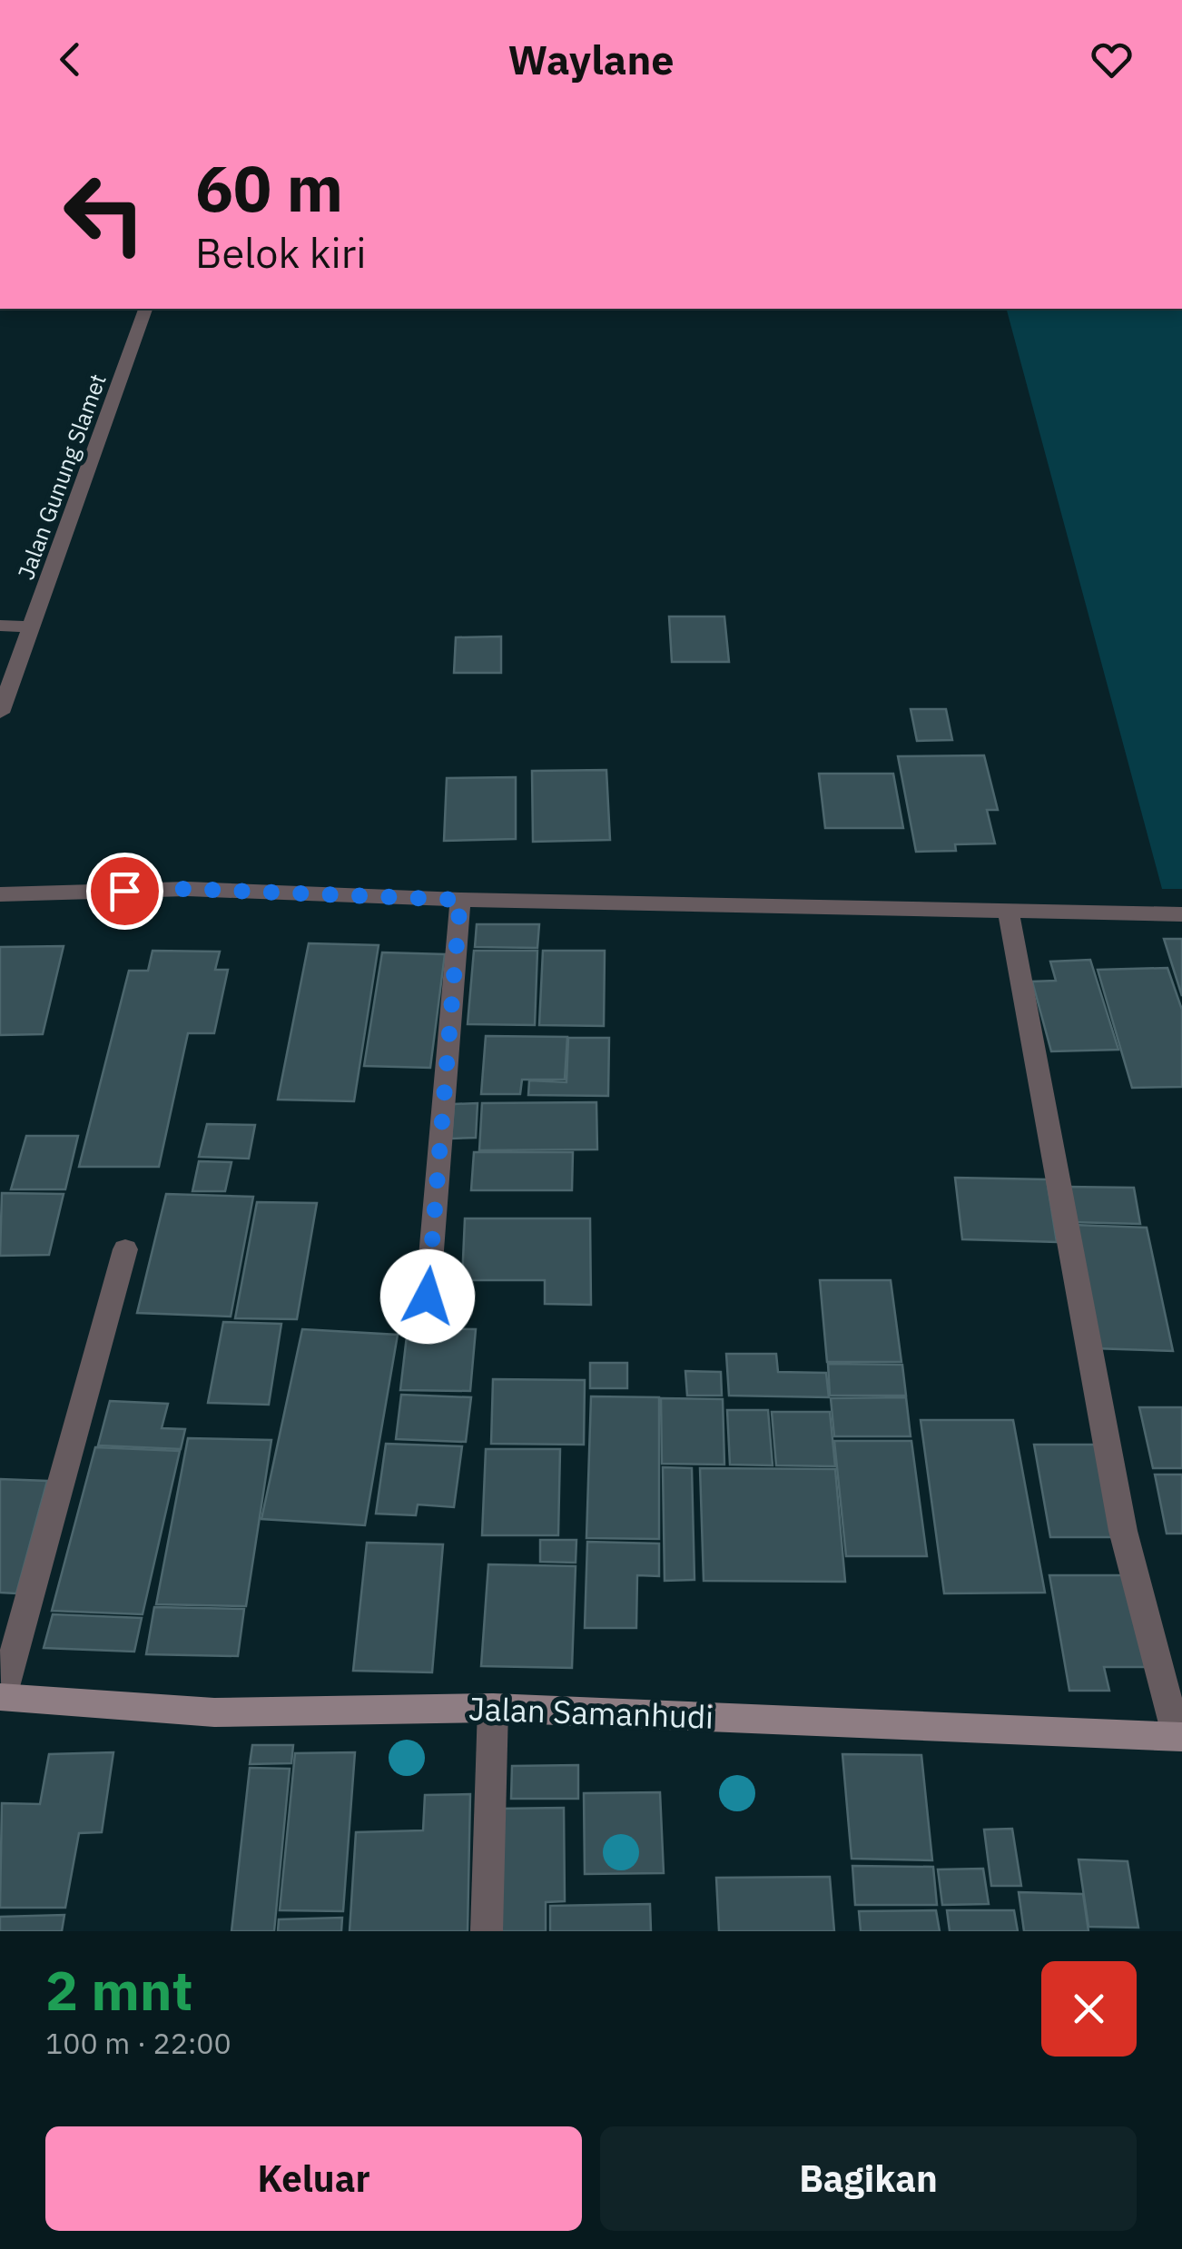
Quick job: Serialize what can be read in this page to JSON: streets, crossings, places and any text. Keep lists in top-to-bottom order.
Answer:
{
  "streets": {
    "street": ["Jalan Gunung Slamet", "Jalan Samanhudi"]
  },
  "page": {
    "header": "Waylane",
    "turn": ["60 m", "Belok kiri"],
    "heading": ["2 mnt", "100 m · 22:00"],
    "buttons": ["Keluar", "Bagikan"]
  }
}
